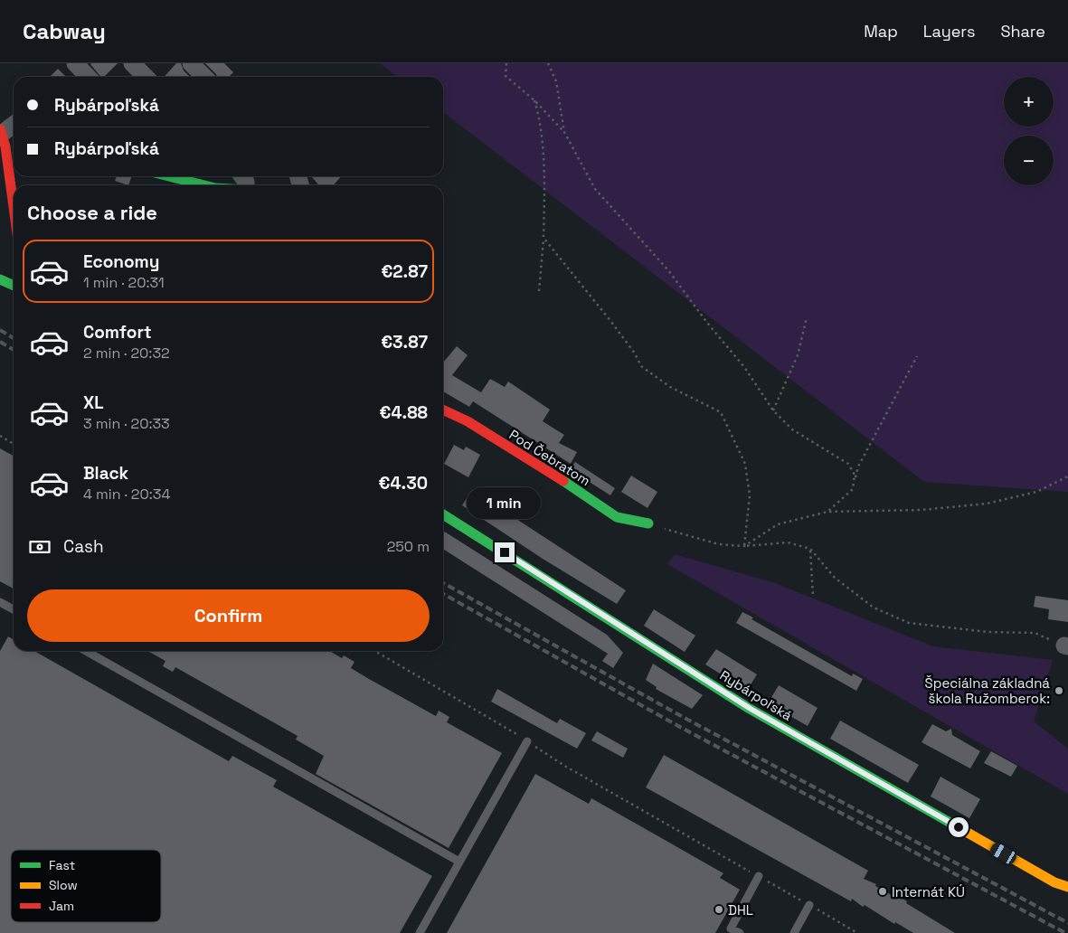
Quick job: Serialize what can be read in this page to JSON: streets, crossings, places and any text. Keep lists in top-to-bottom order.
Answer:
{
  "streets": {
    "street": ["Pod Čebratom", "Rybárpoľská"]
  },
  "places": ["Špeciálna základná škola Ružomberok:", "Internát KÚ", "DHL"],
  "legend": ["Fast", "Slow", "Jam"],
  "page": {
    "header": "Cabway",
    "nav": ["Map", "Layers", "Share"],
    "map_buttons": ["+", "−"],
    "banner": ["Rybárpoľská", "Rybárpoľská"],
    "heading": "Choose a ride",
    "list": [
      {
        "name": "Economy",
        "note": "1 min · 20:31",
        "value": "€2.87"
      },
      {
        "name": "Comfort",
        "note": "2 min · 20:32",
        "value": "€3.87"
      },
      {
        "name": "XL",
        "note": "3 min · 20:33",
        "value": "€4.88"
      },
      {
        "name": "Black",
        "note": "4 min · 20:34",
        "value": "€4.30"
      }
    ],
    "bubble": "1 min",
    "pay": ["Cash", "250 m"],
    "buttons": "Confirm"
  }
}
